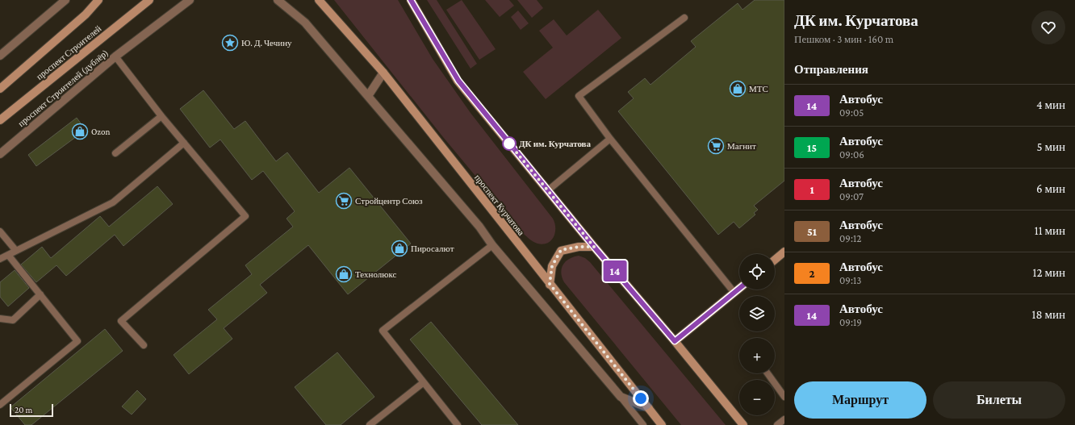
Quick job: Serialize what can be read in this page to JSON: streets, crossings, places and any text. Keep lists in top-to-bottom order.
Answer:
{
  "streets": {
    "main road": ["проспект Строителей", "проспект Курчатова"],
    "street": ["проспект Строителей (дублёр)"]
  },
  "places": {
    "place": ["Ю. Д. Чечину"],
    "shop": [
      "МТС",
      "Ozon",
      "Пиросалют",
      "Технолюкс"
    ],
    "other": ["ДК им. Курчатова"],
    "supermarket": ["Магнит", "Стройцентр Союз"]
  },
  "lines": ["bus line 14"],
  "scale_bar": "20 m",
  "page": {
    "on_map": "14",
    "heading": [
      ["ДК им. Курчатова", "Пешком · 3 мин · 160 m"],
      "Отправления"
    ],
    "list": [
      {
        "mark": "14",
        "name": "Автобус",
        "note": "09:05",
        "value": "4 мин"
      },
      {
        "mark": "15",
        "name": "Автобус",
        "note": "09:06",
        "value": "5 мин"
      },
      {
        "mark": "1",
        "name": "Автобус",
        "note": "09:07",
        "value": "6 мин"
      },
      {
        "mark": "51",
        "name": "Автобус",
        "note": "09:12",
        "value": "11 мин"
      },
      {
        "mark": "2",
        "name": "Автобус",
        "note": "09:13",
        "value": "12 мин"
      },
      {
        "mark": "14",
        "name": "Автобус",
        "note": "09:19",
        "value": "18 мин"
      }
    ],
    "map_buttons": ["+", "−"],
    "buttons": ["Маршрут", "Билеты"],
    "scale": "20 m"
  }
}
